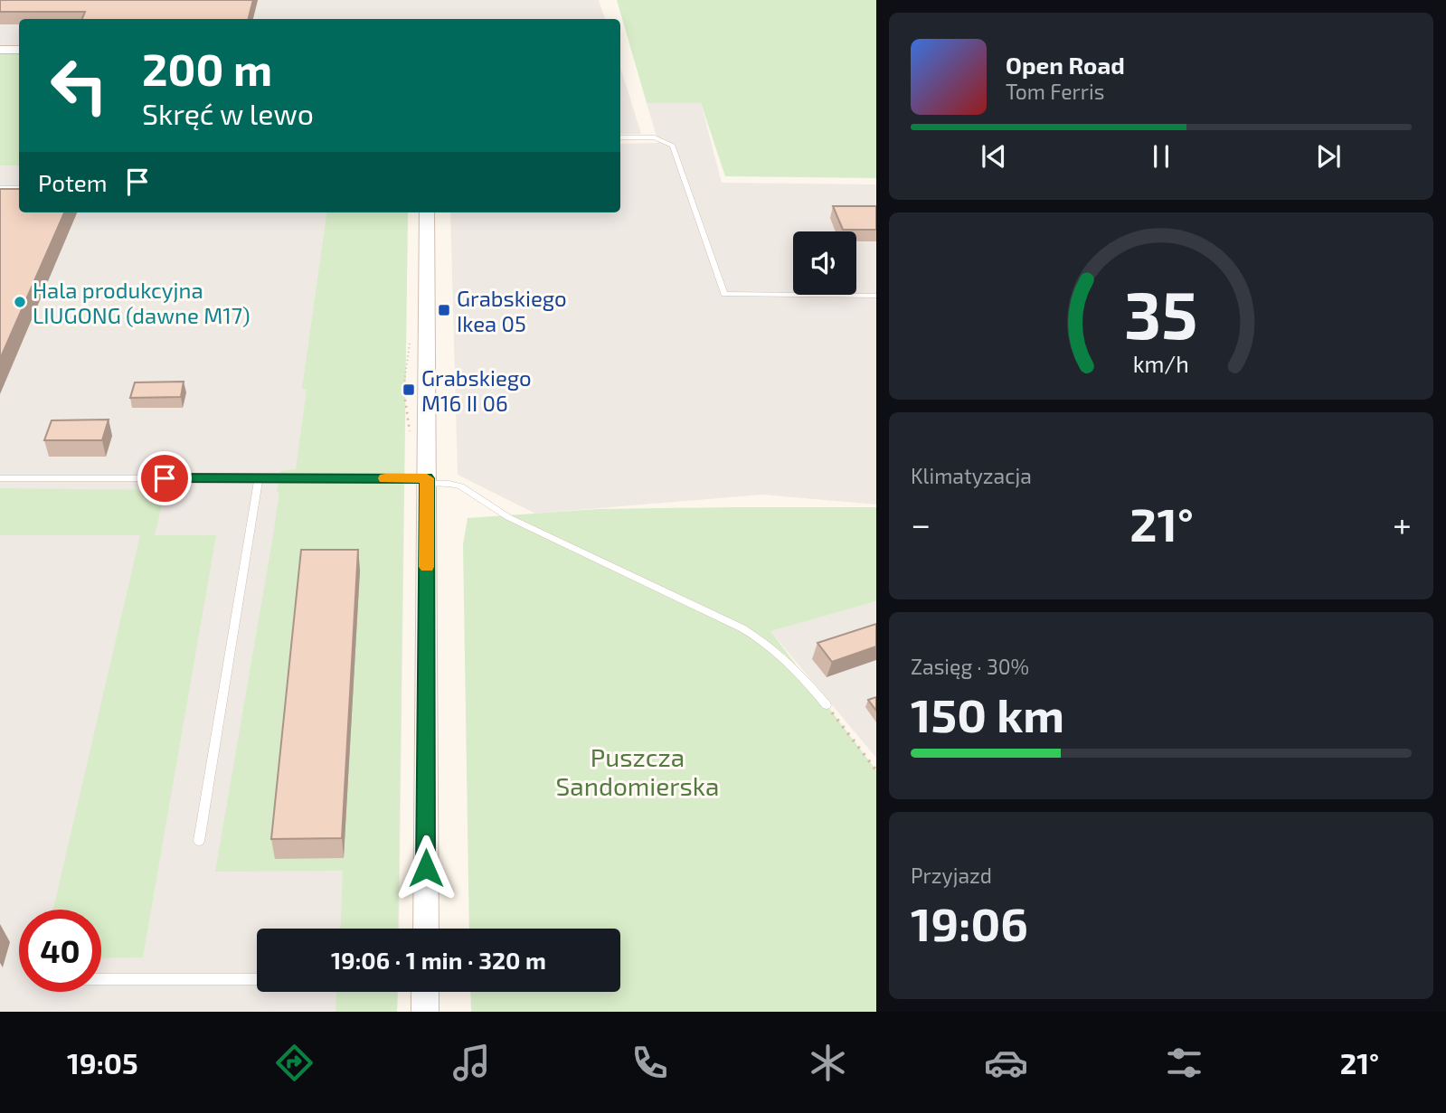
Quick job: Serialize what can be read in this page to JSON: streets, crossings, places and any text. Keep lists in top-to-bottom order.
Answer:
{
  "parks": ["Puszcza Sandomierska"],
  "places": {
    "other": ["Hala produkcyjna LIUGONG (dawne M17)"],
    "transit": ["Grabskiego Ikea 05", "Grabskiego M16 II 06"]
  },
  "page": {
    "turn": ["200 m", "Skręć w lewo"],
    "song": ["Open Road", "Tom Ferris"],
    "then": "Potem",
    "tile": [
      "Klimatyzacja",
      ["Zasięg · 30%", "150 km"],
      ["Przyjazd", "19:06"]
    ],
    "heat": ["−", "21°", "+"],
    "limit": "40",
    "trip": "19:06 · 1 min · 320 m",
    "tabs": ["19:05", "21°"],
    "gauge": ["35", "km/h"]
  }
}
